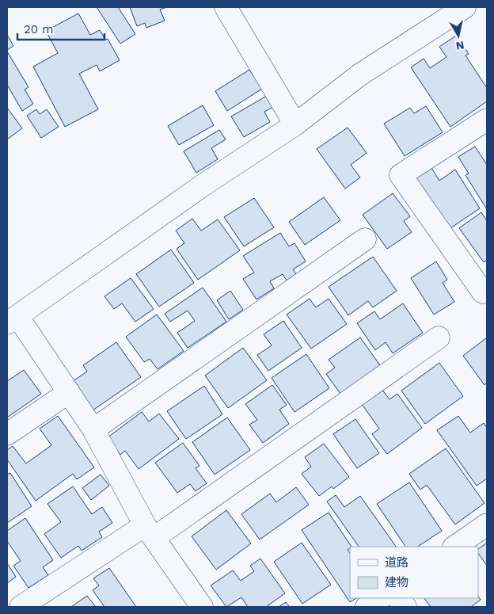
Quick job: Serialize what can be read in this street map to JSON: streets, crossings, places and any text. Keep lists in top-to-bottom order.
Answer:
{
  "legend": ["道路", "建物"],
  "scale_bar": "20 m",
  "north": "bottom"
}
